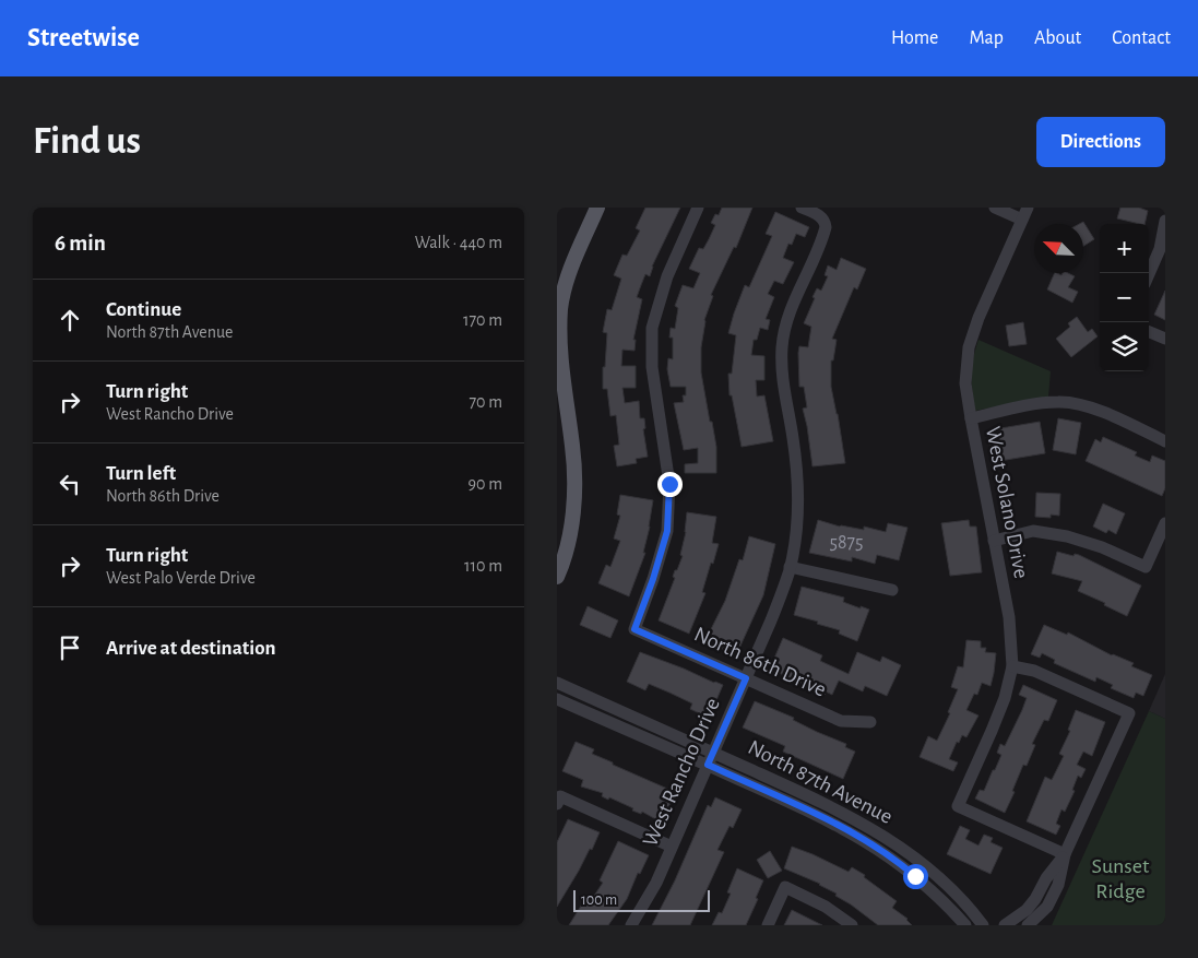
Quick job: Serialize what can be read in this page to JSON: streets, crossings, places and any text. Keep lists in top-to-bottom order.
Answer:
{
  "streets": {
    "street": [
      "West Solano Drive",
      "North 86th Drive",
      "West Rancho Drive",
      "North 87th Avenue"
    ]
  },
  "crossings": [
    ["North 86th Drive", "West Rancho Drive"],
    ["West Rancho Drive", "North 87th Avenue"]
  ],
  "parks": ["Sunset Ridge"],
  "house_numbers": ["5875"],
  "scale_bar": "100 m",
  "north": "top left",
  "page": {
    "header": "Streetwise",
    "nav": [
      "Home",
      "Map",
      "About",
      "Contact"
    ],
    "buttons": "Directions",
    "title": "Find us",
    "heading": ["6 min", "Walk · 440 m"],
    "map_buttons": ["+", "−"],
    "list": [
      ["Continue", "North 87th Avenue", "170 m"],
      ["Turn right", "West Rancho Drive", "70 m"],
      ["Turn left", "North 86th Drive", "90 m"],
      ["Turn right", "West Palo Verde Drive", "110 m"],
      "Arrive at destination"
    ],
    "scale": "100 m"
  }
}
